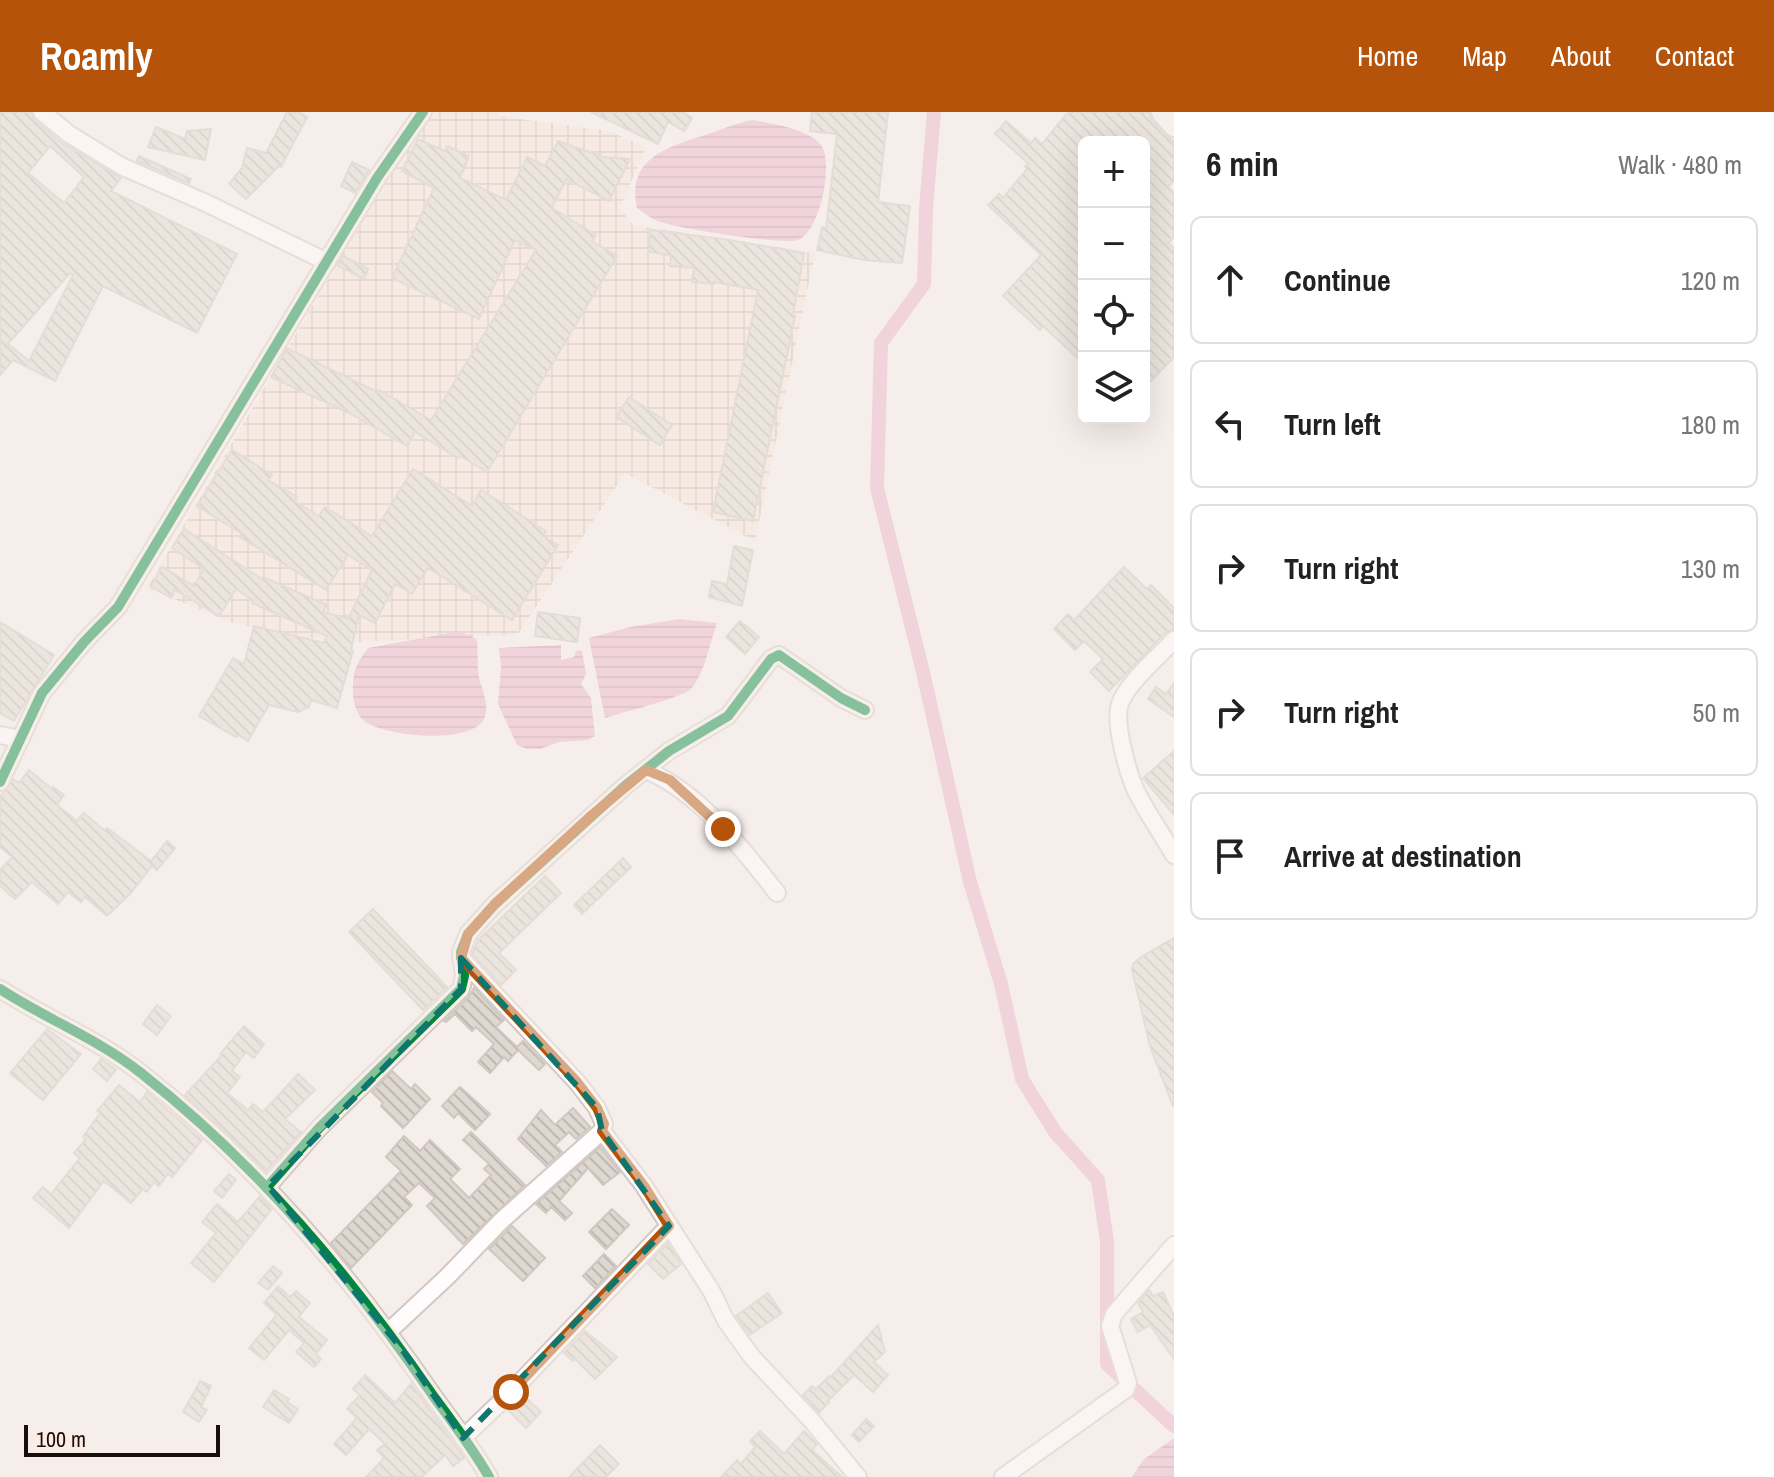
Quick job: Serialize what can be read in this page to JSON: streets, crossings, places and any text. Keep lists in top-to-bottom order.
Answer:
{
  "scale_bar": "100 m",
  "page": {
    "header": "Roamly",
    "nav": [
      "Home",
      "Map",
      "About",
      "Contact"
    ],
    "heading": ["6 min", "Walk · 480 m"],
    "map_buttons": ["+", "−"],
    "list": [
      ["Continue", "120 m"],
      ["Turn left", "180 m"],
      ["Turn right", "130 m"],
      ["Turn right", "50 m"],
      "Arrive at destination"
    ],
    "scale": "100 m"
  }
}
